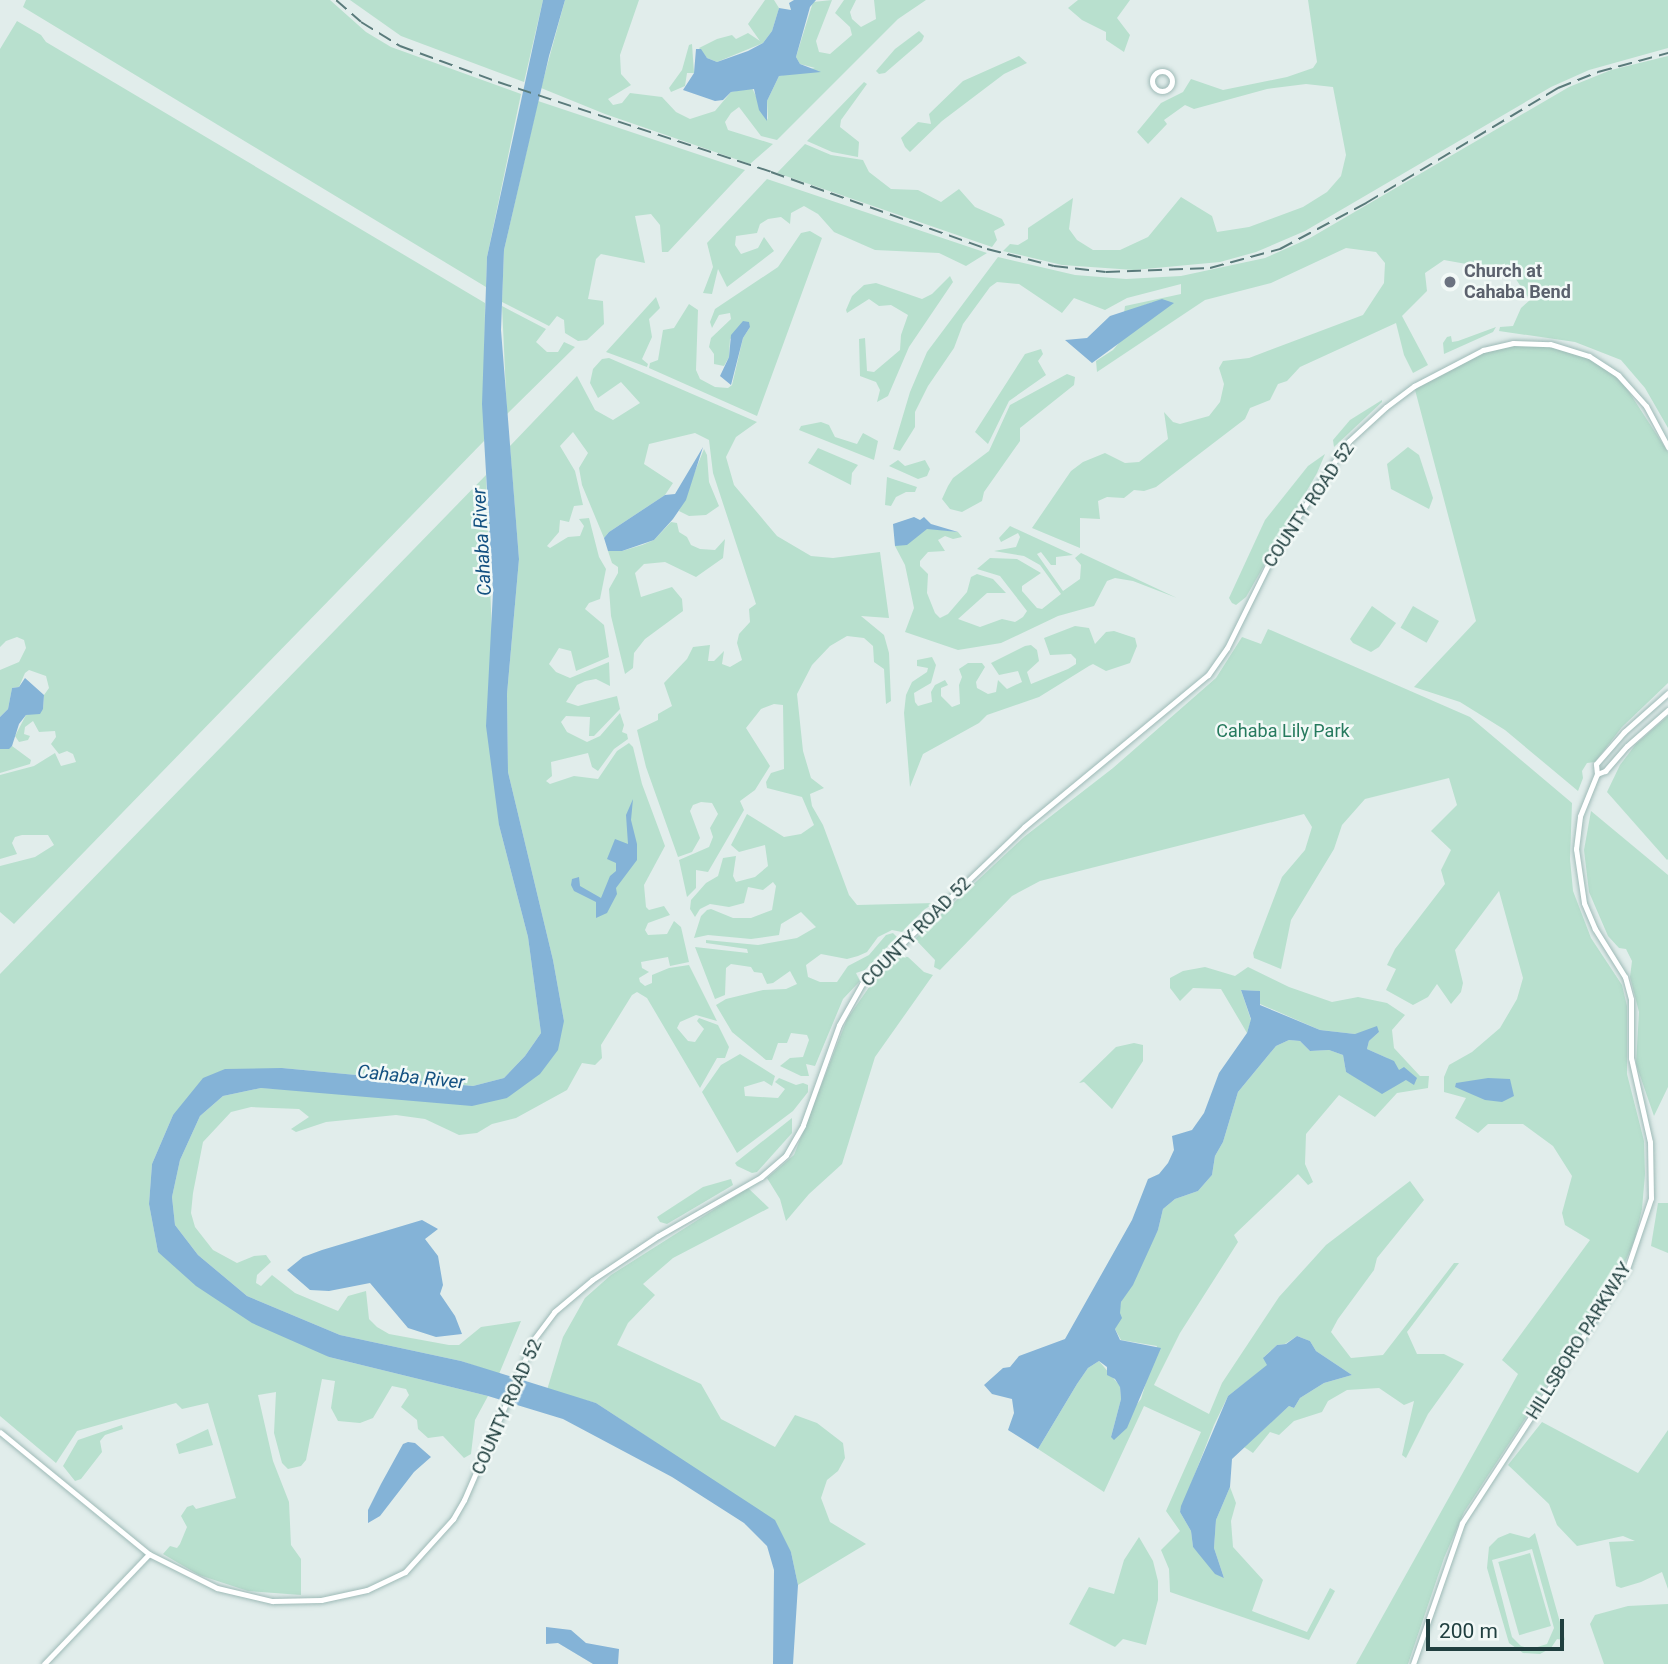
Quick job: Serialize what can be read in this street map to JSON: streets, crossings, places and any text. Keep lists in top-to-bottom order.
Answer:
{
  "streets": {
    "main road": ["COUNTY ROAD 52", "HILLSBORO PARKWAY"]
  },
  "water": ["Cahaba River"],
  "parks": ["Cahaba Lily Park"],
  "places": ["Church at Cahaba Bend"],
  "scale_bar": "200 m"
}
